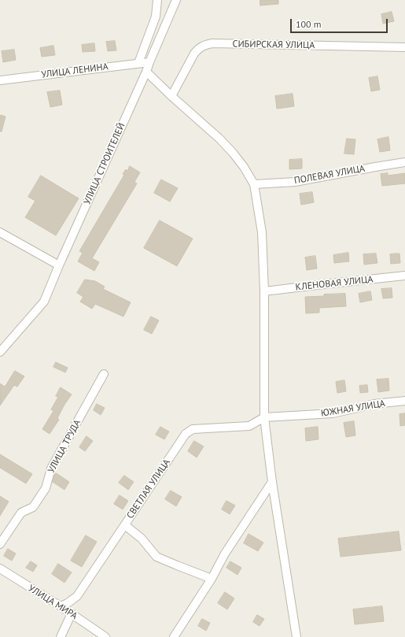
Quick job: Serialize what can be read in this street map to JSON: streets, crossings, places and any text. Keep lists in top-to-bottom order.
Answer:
{
  "streets": {
    "street": [
      "СИБИРСКАЯ УЛИЦА",
      "УЛИЦА ЛЕНИНА",
      "УЛИЦА СТРОИТЕЛЕЙ",
      "ПОЛЕВАЯ УЛИЦА",
      "КЛЕНОВАЯ УЛИЦА",
      "ЮЖНАЯ УЛИЦА",
      "УЛИЦА ТРУДА",
      "СВЕТЛАЯ УЛИЦА",
      "УЛИЦА МИРА"
    ]
  },
  "crossings": [
    ["УЛИЦА ЛЕНИНА", "УЛИЦА СТРОИТЕЛЕЙ"],
    ["ЮЖНАЯ УЛИЦА", "СВЕТЛАЯ УЛИЦА"],
    ["СВЕТЛАЯ УЛИЦА", "УЛИЦА МИРА"]
  ],
  "scale_bar": "100 m"
}
